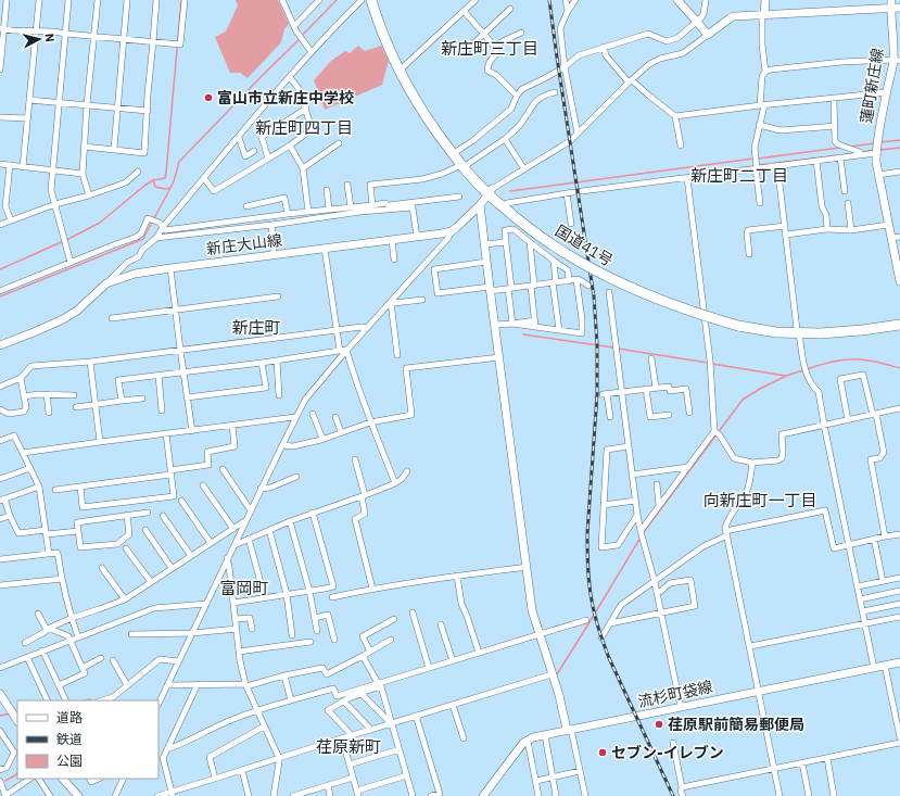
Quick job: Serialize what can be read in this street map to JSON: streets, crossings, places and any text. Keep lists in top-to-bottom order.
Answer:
{
  "streets": {
    "highway": ["国道41号"],
    "main road": ["蓮町新庄線", "新庄大山線", "流杉町袋線"]
  },
  "districts": [
    "新庄町三丁目",
    "新庄町四丁目",
    "新庄町二丁目",
    "新庄町",
    "向新庄町一丁目",
    "富岡町",
    "荏原新町"
  ],
  "places": ["富山市立新庄中学校", "荏原駅前簡易郵便局", "セブン-イレブン"],
  "legend": ["道路", "鉄道", "公園"],
  "north": "right"
}
